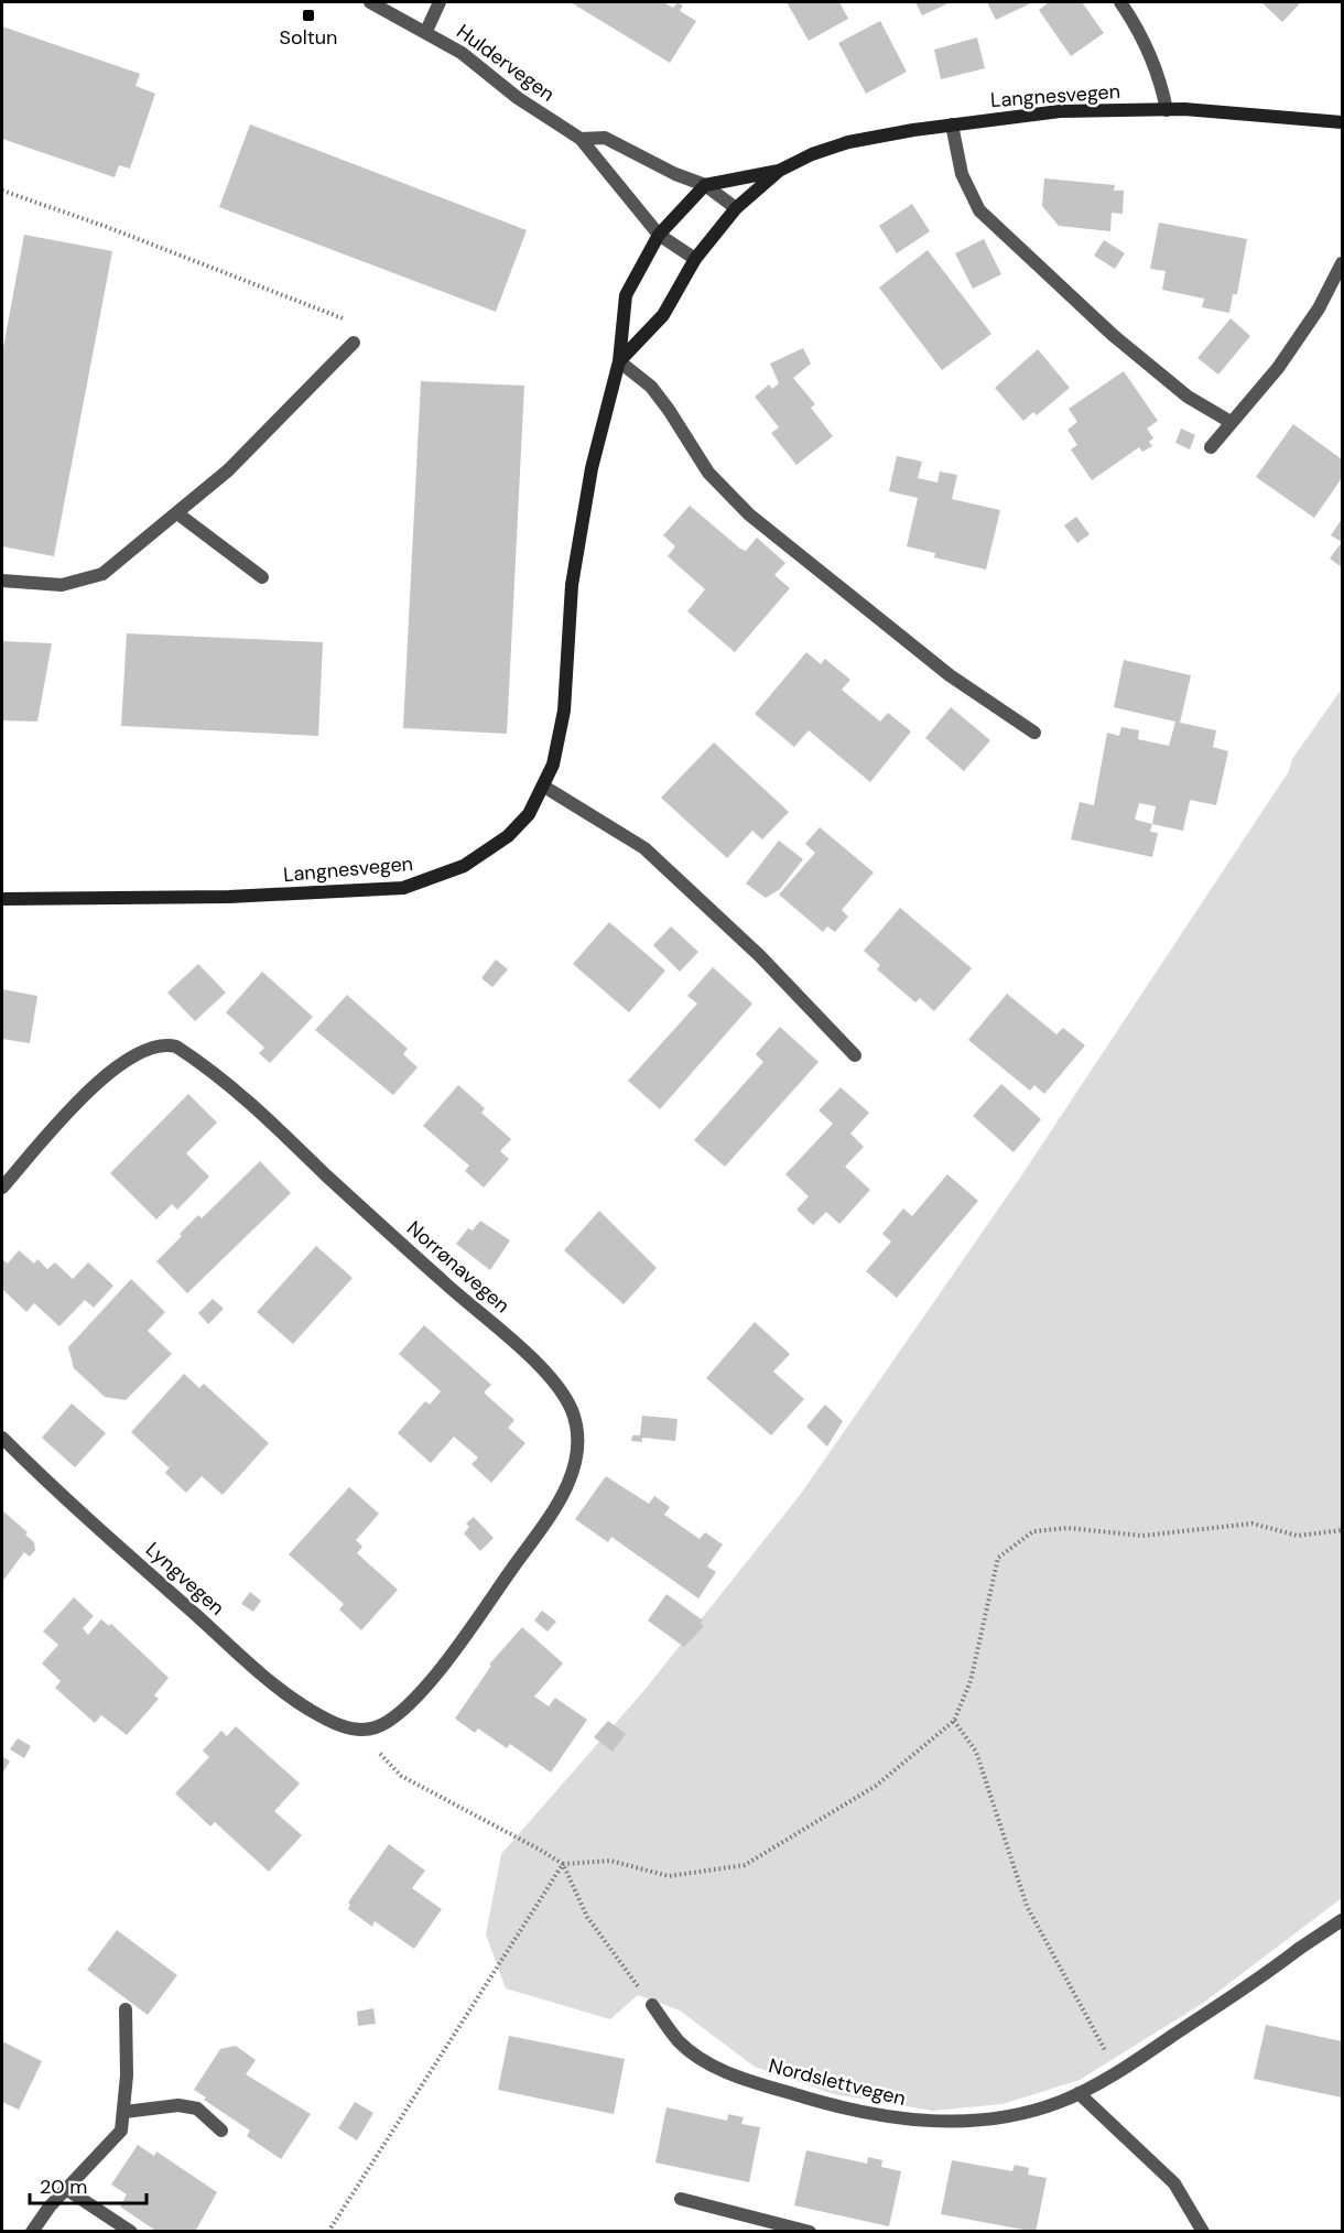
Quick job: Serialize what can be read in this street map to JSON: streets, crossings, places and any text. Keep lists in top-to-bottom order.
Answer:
{
  "streets": {
    "street": [
      "Huldervegen",
      "Langnesvegen",
      "Norrønavegen",
      "Lyngvegen",
      "Nordslettvegen"
    ]
  },
  "crossings": [
    ["Huldervegen", "Langnesvegen"],
    ["Norrønavegen", "Lyngvegen"]
  ],
  "places": {
    "transit": ["Soltun"]
  },
  "scale_bar": "20 m"
}
